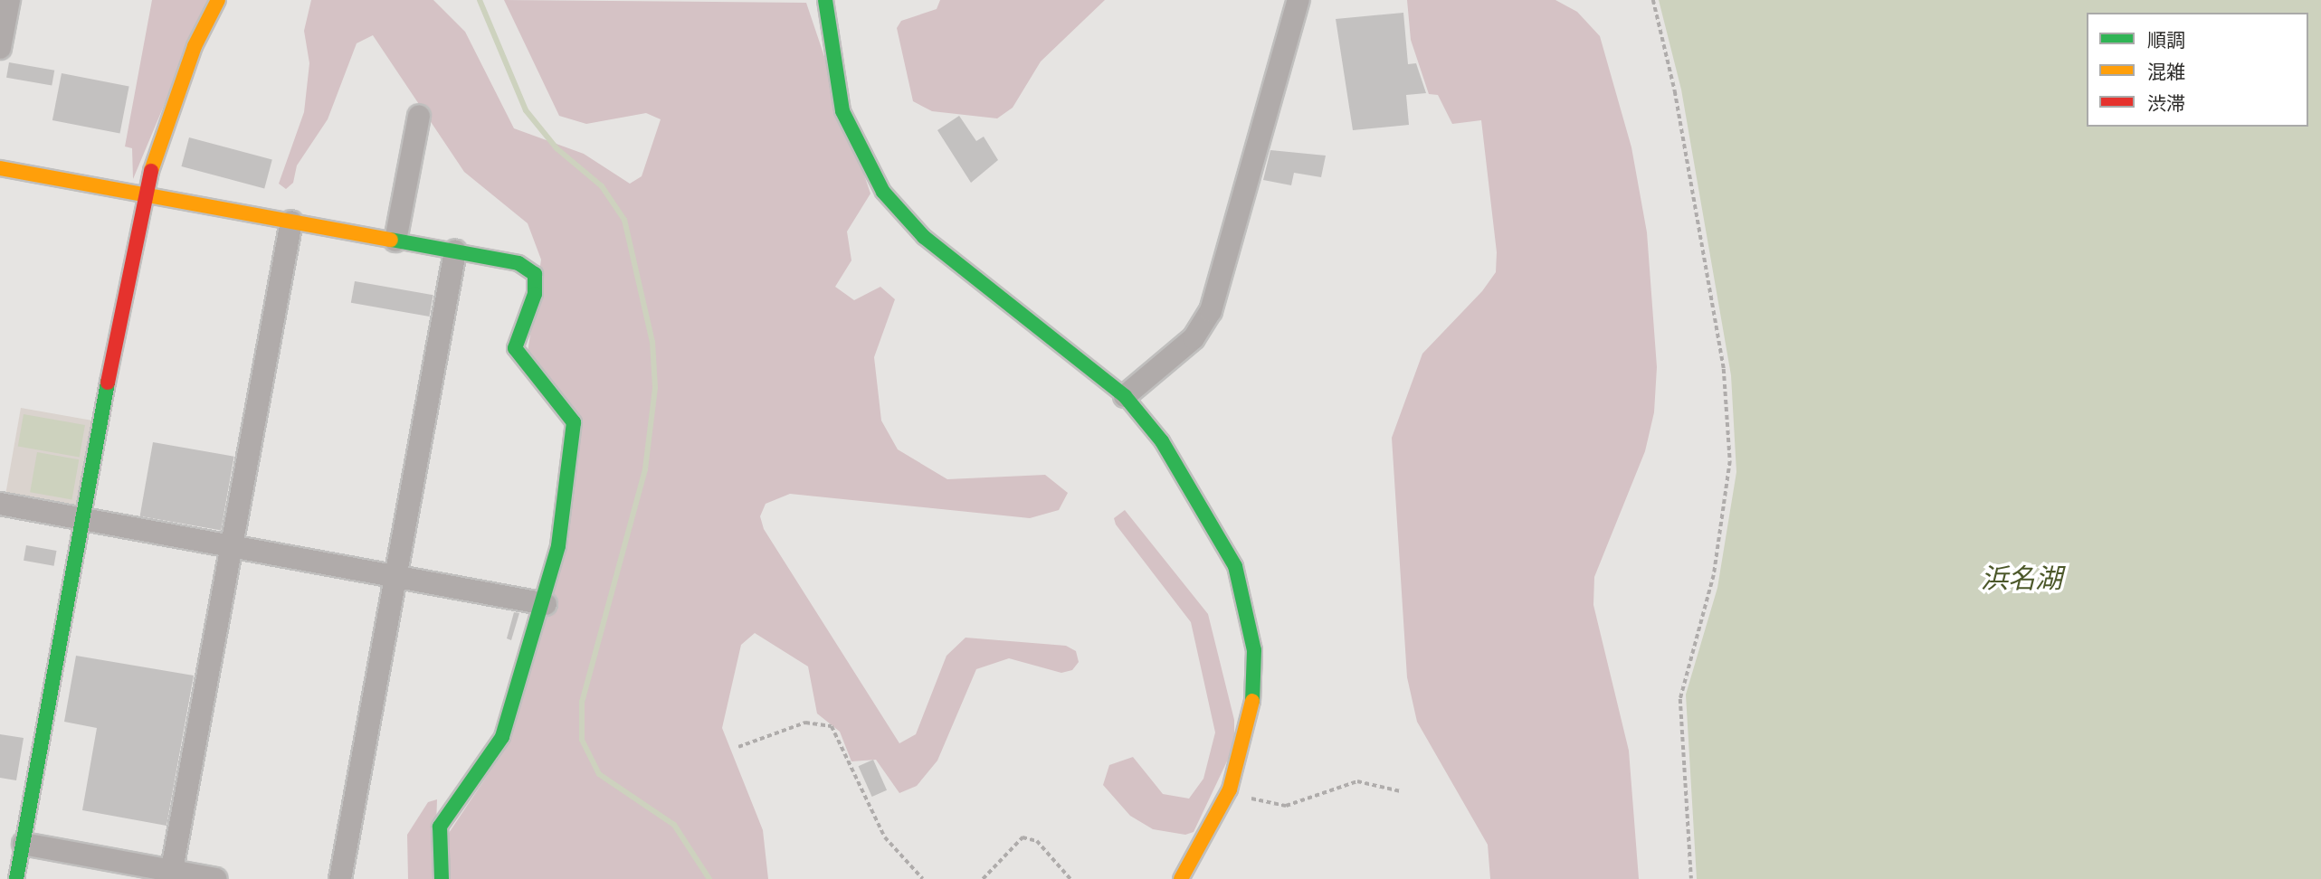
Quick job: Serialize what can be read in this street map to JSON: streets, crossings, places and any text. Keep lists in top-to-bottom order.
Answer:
{
  "water": ["浜名湖"],
  "legend": ["順調", "混雑", "渋滞"]
}
